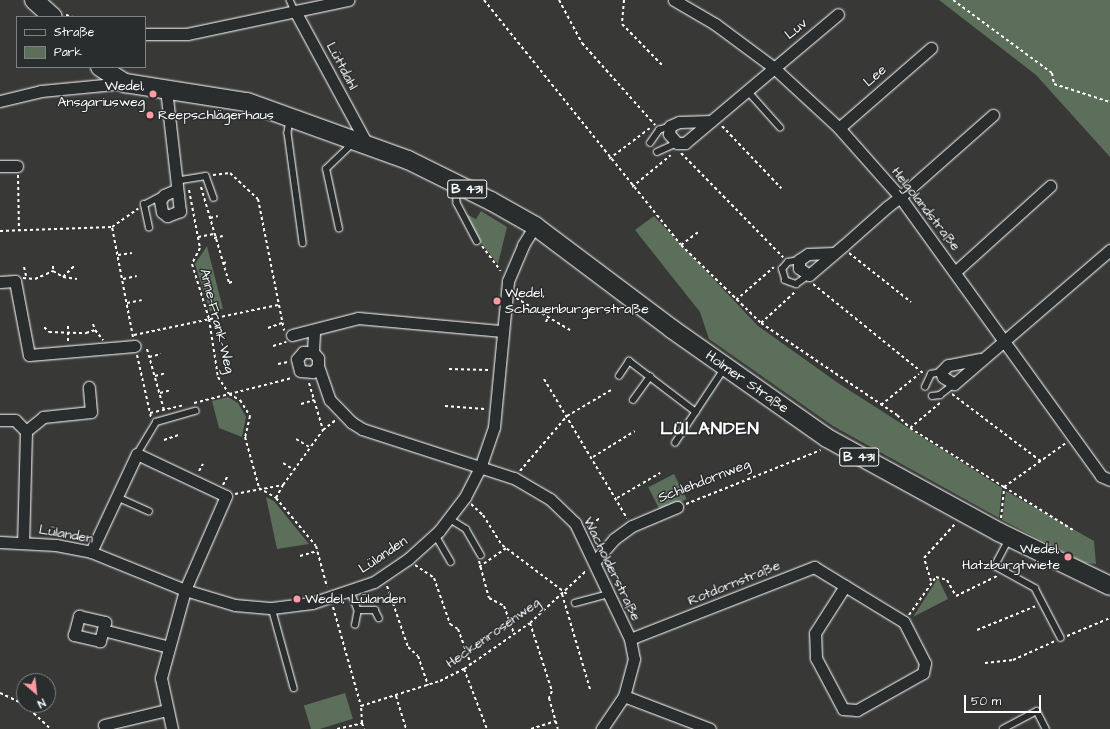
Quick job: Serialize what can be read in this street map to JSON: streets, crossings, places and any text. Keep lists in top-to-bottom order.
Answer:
{
  "streets": {
    "main road": ["B 431", "Holmer Straße"],
    "street": [
      "Luv",
      "Lüttdahl",
      "Lee",
      "Helgolandstraße",
      "Schlehdornweg",
      "Lülanden",
      "Wacholderstraße",
      "Rotdornstraße"
    ],
    "path": ["Anne-Frank-Weg", "Heckenrosenweg"]
  },
  "crossings": [
    ["Luv", "Helgolandstraße"],
    ["Lüttdahl", "B 431"],
    ["Lüttdahl", "Holmer Straße"],
    ["Lee", "Helgolandstraße"],
    ["B 431", "Holmer Straße"],
    ["Holmer Straße", "Schlehdornweg"],
    ["Holmer Straße", "Lülanden"],
    ["Schlehdornweg", "Wacholderstraße"],
    ["Schlehdornweg", "Heckenrosenweg"],
    ["Lülanden", "Wacholderstraße"],
    ["Wacholderstraße", "Rotdornstraße"],
    ["Wacholderstraße", "Heckenrosenweg"]
  ],
  "districts": ["LÜLANDEN"],
  "places": [
    "Wedel, Ansgariusweg",
    "Reepschlägerhaus",
    "Wedel, Schauenburgerstraße",
    "Wedel, Hatzburgtwiete",
    "Wedel, Lülanden"
  ],
  "legend": ["Straße", "Park"],
  "scale_bar": "50 m",
  "north": "bottom right"
}
